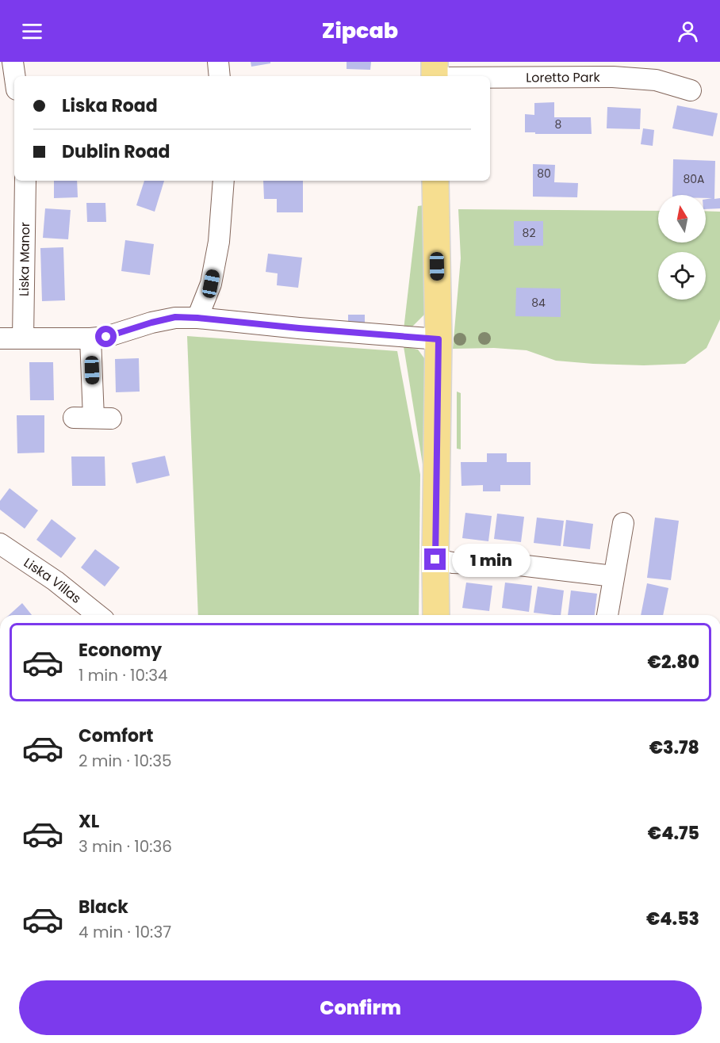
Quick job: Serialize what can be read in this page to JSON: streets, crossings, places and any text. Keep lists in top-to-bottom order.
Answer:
{
  "streets": {
    "street": ["Loretto Park", "Liska Manor", "Liska Villas"]
  },
  "house_numbers": [
    "8",
    "80",
    "80A",
    "82",
    "84"
  ],
  "north": "top",
  "page": {
    "header": "Zipcab",
    "banner": ["Liska Road", "Dublin Road"],
    "bubble": "1 min",
    "list": [
      {
        "name": "Economy",
        "note": "1 min · 10:34",
        "value": "€2.80"
      },
      {
        "name": "Comfort",
        "note": "2 min · 10:35",
        "value": "€3.78"
      },
      {
        "name": "XL",
        "note": "3 min · 10:36",
        "value": "€4.75"
      },
      {
        "name": "Black",
        "note": "4 min · 10:37",
        "value": "€4.53"
      }
    ],
    "buttons": "Confirm"
  }
}
